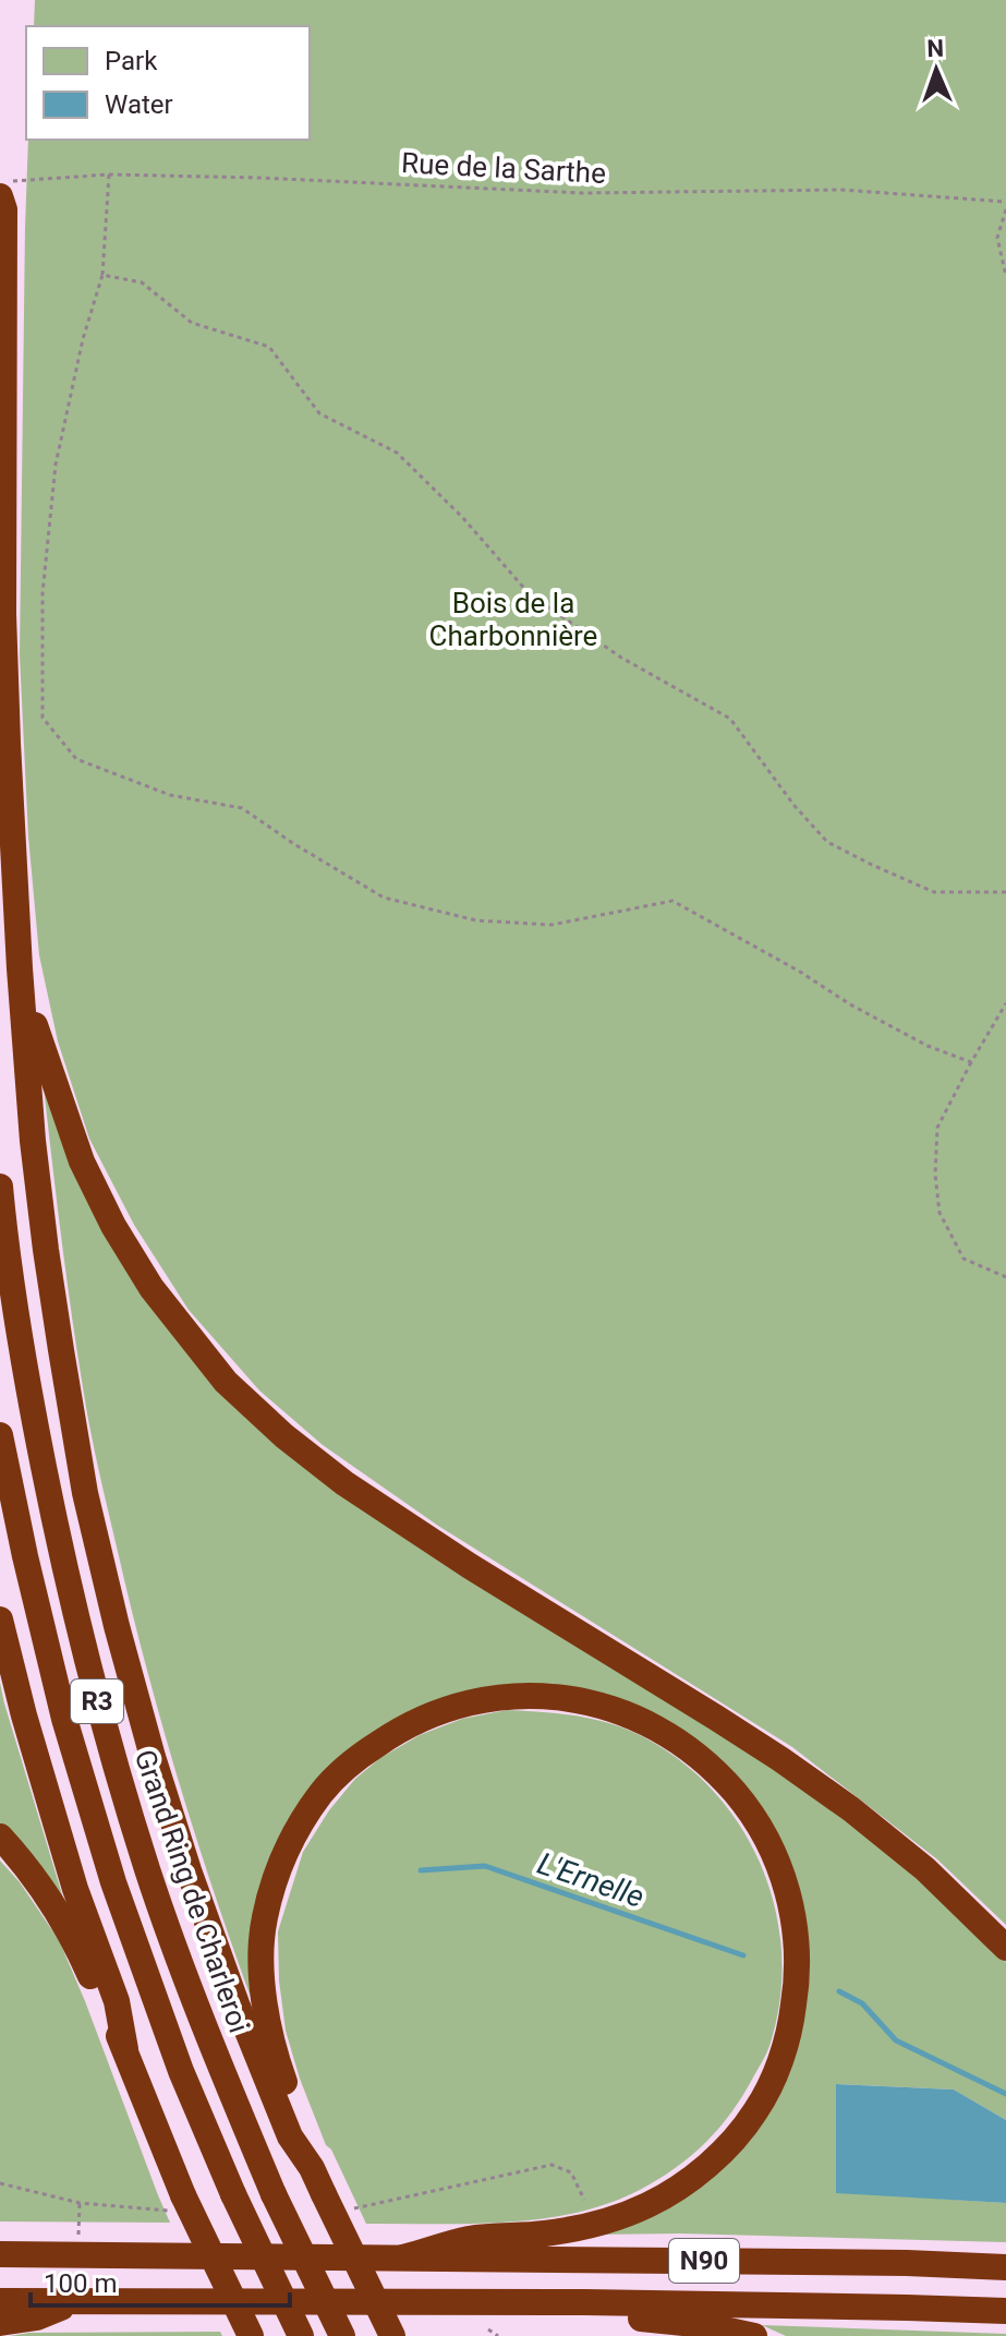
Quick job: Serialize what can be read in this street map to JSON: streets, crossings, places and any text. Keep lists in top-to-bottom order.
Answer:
{
  "streets": {
    "highway": ["R3", "Grand Ring de Charleroi", "N90"],
    "path": ["Rue de la Sarthe"]
  },
  "water": ["L'Ernelle"],
  "parks": ["Bois de la Charbonnière"],
  "legend": ["Park", "Water"],
  "scale_bar": "100 m",
  "north": "top"
}
